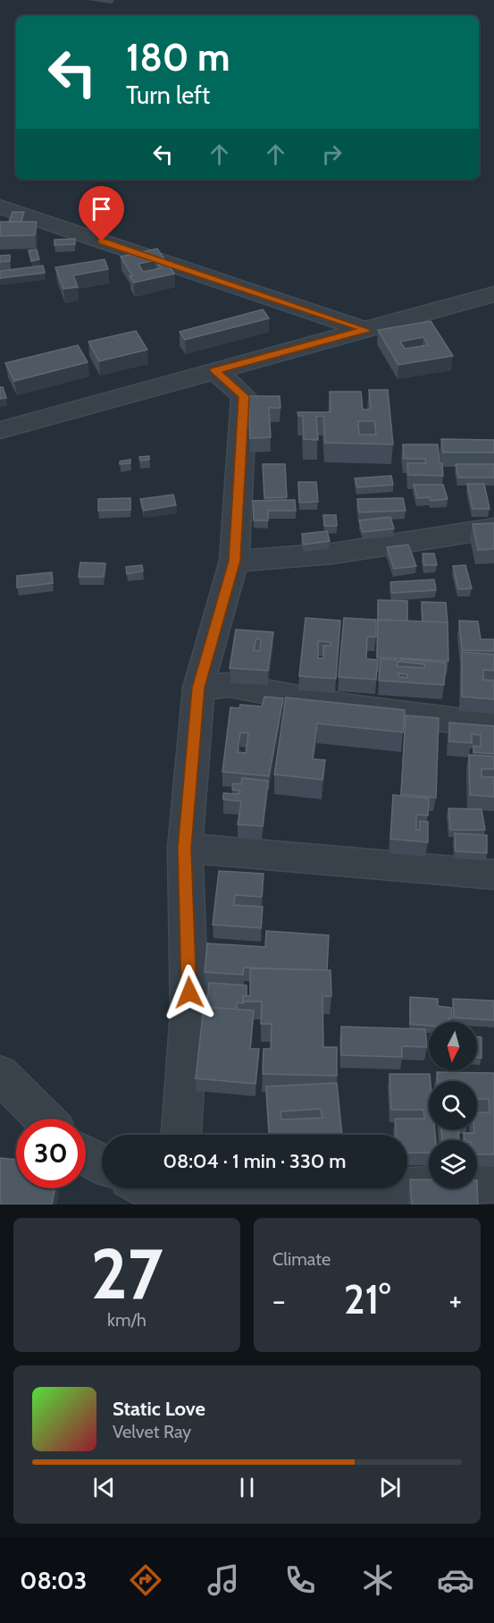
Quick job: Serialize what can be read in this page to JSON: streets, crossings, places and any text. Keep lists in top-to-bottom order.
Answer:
{
  "north": "bottom",
  "page": {
    "turn": ["180 m", "Turn left"],
    "limit": "30",
    "trip": "08:04 · 1 min · 330 m",
    "tile": [
      ["27", "km/h"],
      "Climate"
    ],
    "heat": ["−", "21°", "+"],
    "song": ["Static Love", "Velvet Ray"],
    "tabs": "08:03"
  }
}
